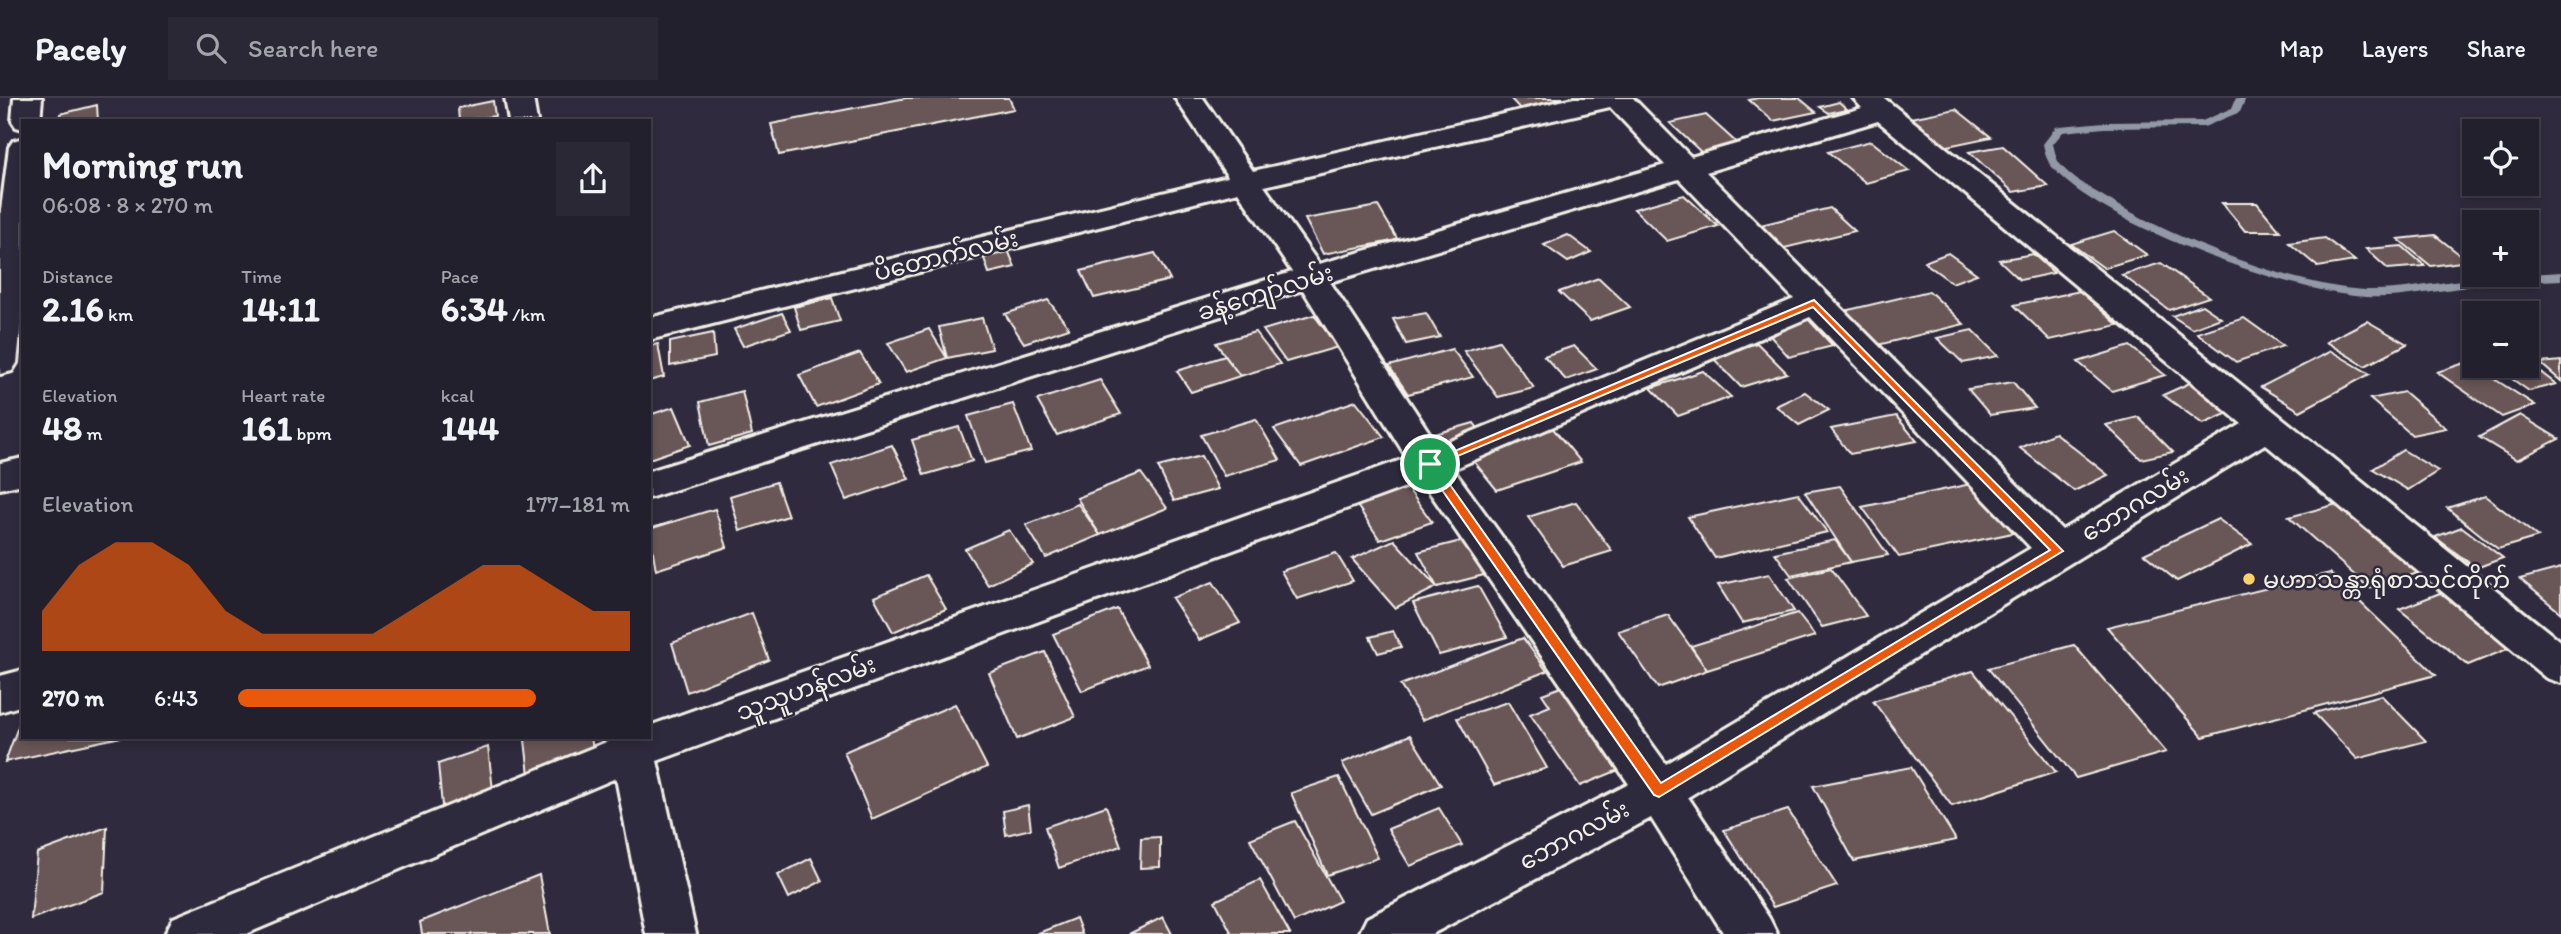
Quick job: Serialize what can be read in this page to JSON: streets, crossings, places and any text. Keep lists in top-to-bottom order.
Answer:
{
  "streets": {
    "street": [
      "ပိတောက်လမ်း",
      "ခန့်ကျော်လမ်း",
      "ဘောဂလမ်း",
      "သူသူဟန်လမ်း"
    ]
  },
  "places": ["မဟာသန္တာရုံစာသင်တိုက်"],
  "page": {
    "header": "Pacely",
    "search": "Search here",
    "nav": ["Map", "Layers", "Share"],
    "map_buttons": ["+", "−"],
    "heading": ["Morning run", "06:08 · 8 × 270 m"],
    "stats": [
      ["Distance", "2.16 km"],
      ["Time", "14:11"],
      ["Pace", "6:34 /km"],
      ["Elevation", "48 m"],
      ["Heart rate", "161 bpm"],
      ["kcal", "144"]
    ],
    "chart": ["Elevation", "177–181 m"],
    "list": [
      {
        "name": "270 m",
        "note": "6:43"
      }
    ]
  }
}
